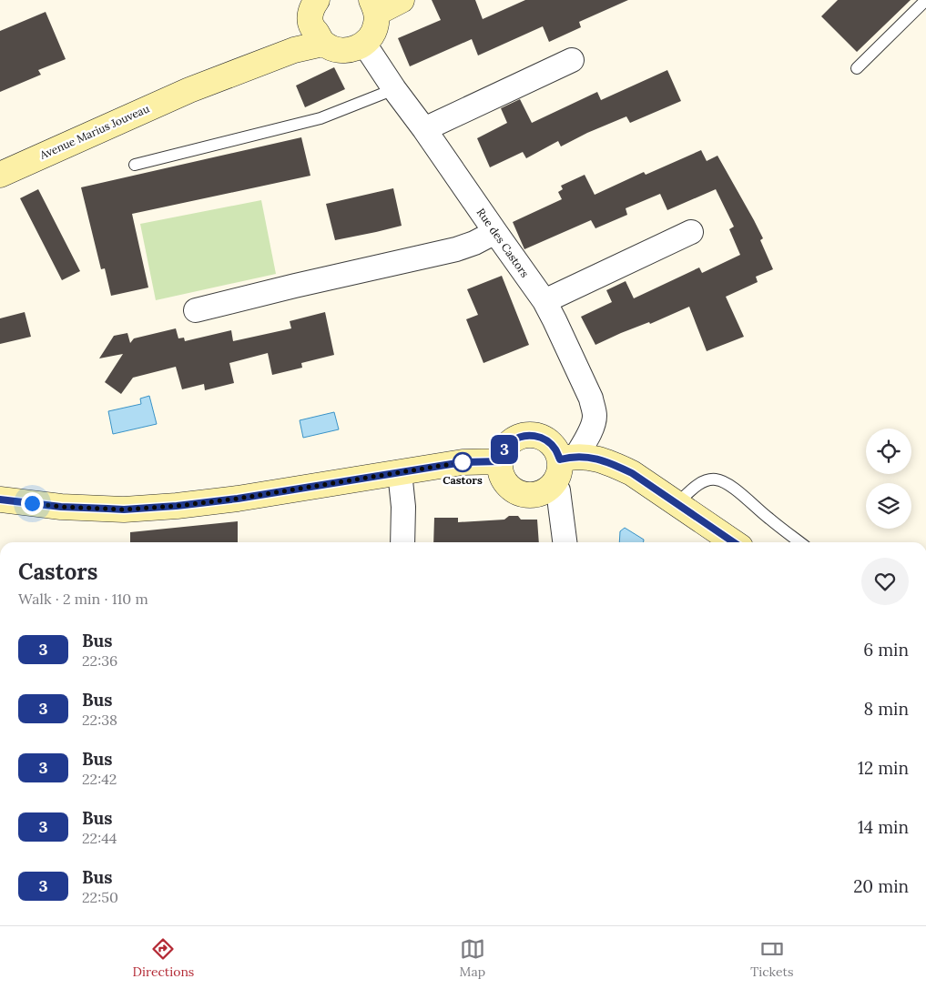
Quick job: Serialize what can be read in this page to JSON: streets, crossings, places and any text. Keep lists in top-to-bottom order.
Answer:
{
  "streets": {
    "street": ["Avenue Marius Jouveau", "Rue des Castors"]
  },
  "places": ["Castors"],
  "lines": ["bus line 3"],
  "page": {
    "on_map": "3",
    "heading": ["Castors", "Walk · 2 min · 110 m"],
    "list": [
      {
        "mark": "3",
        "name": "Bus",
        "note": "22:36",
        "value": "6 min"
      },
      {
        "mark": "3",
        "name": "Bus",
        "note": "22:38",
        "value": "8 min"
      },
      {
        "mark": "3",
        "name": "Bus",
        "note": "22:42",
        "value": "12 min"
      },
      {
        "mark": "3",
        "name": "Bus",
        "note": "22:44",
        "value": "14 min"
      },
      {
        "mark": "3",
        "name": "Bus",
        "note": "22:50",
        "value": "20 min"
      }
    ],
    "tabs": ["Directions", "Map", "Tickets"]
  }
}
